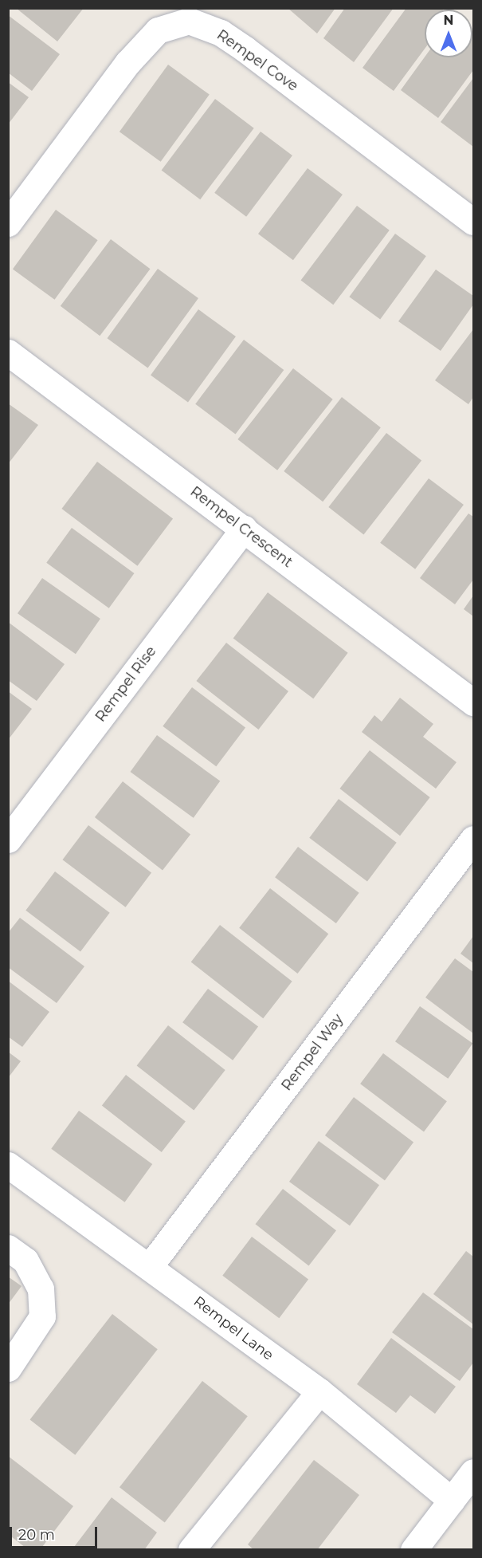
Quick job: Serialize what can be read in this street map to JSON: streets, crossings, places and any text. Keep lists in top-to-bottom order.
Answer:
{
  "streets": {
    "street": [
      "Rempel Cove",
      "Rempel Crescent",
      "Rempel Rise",
      "Rempel Way",
      "Rempel Lane"
    ]
  },
  "crossings": [
    ["Rempel Crescent", "Rempel Rise"],
    ["Rempel Way", "Rempel Lane"]
  ],
  "scale_bar": "20 m",
  "north": "top"
}
